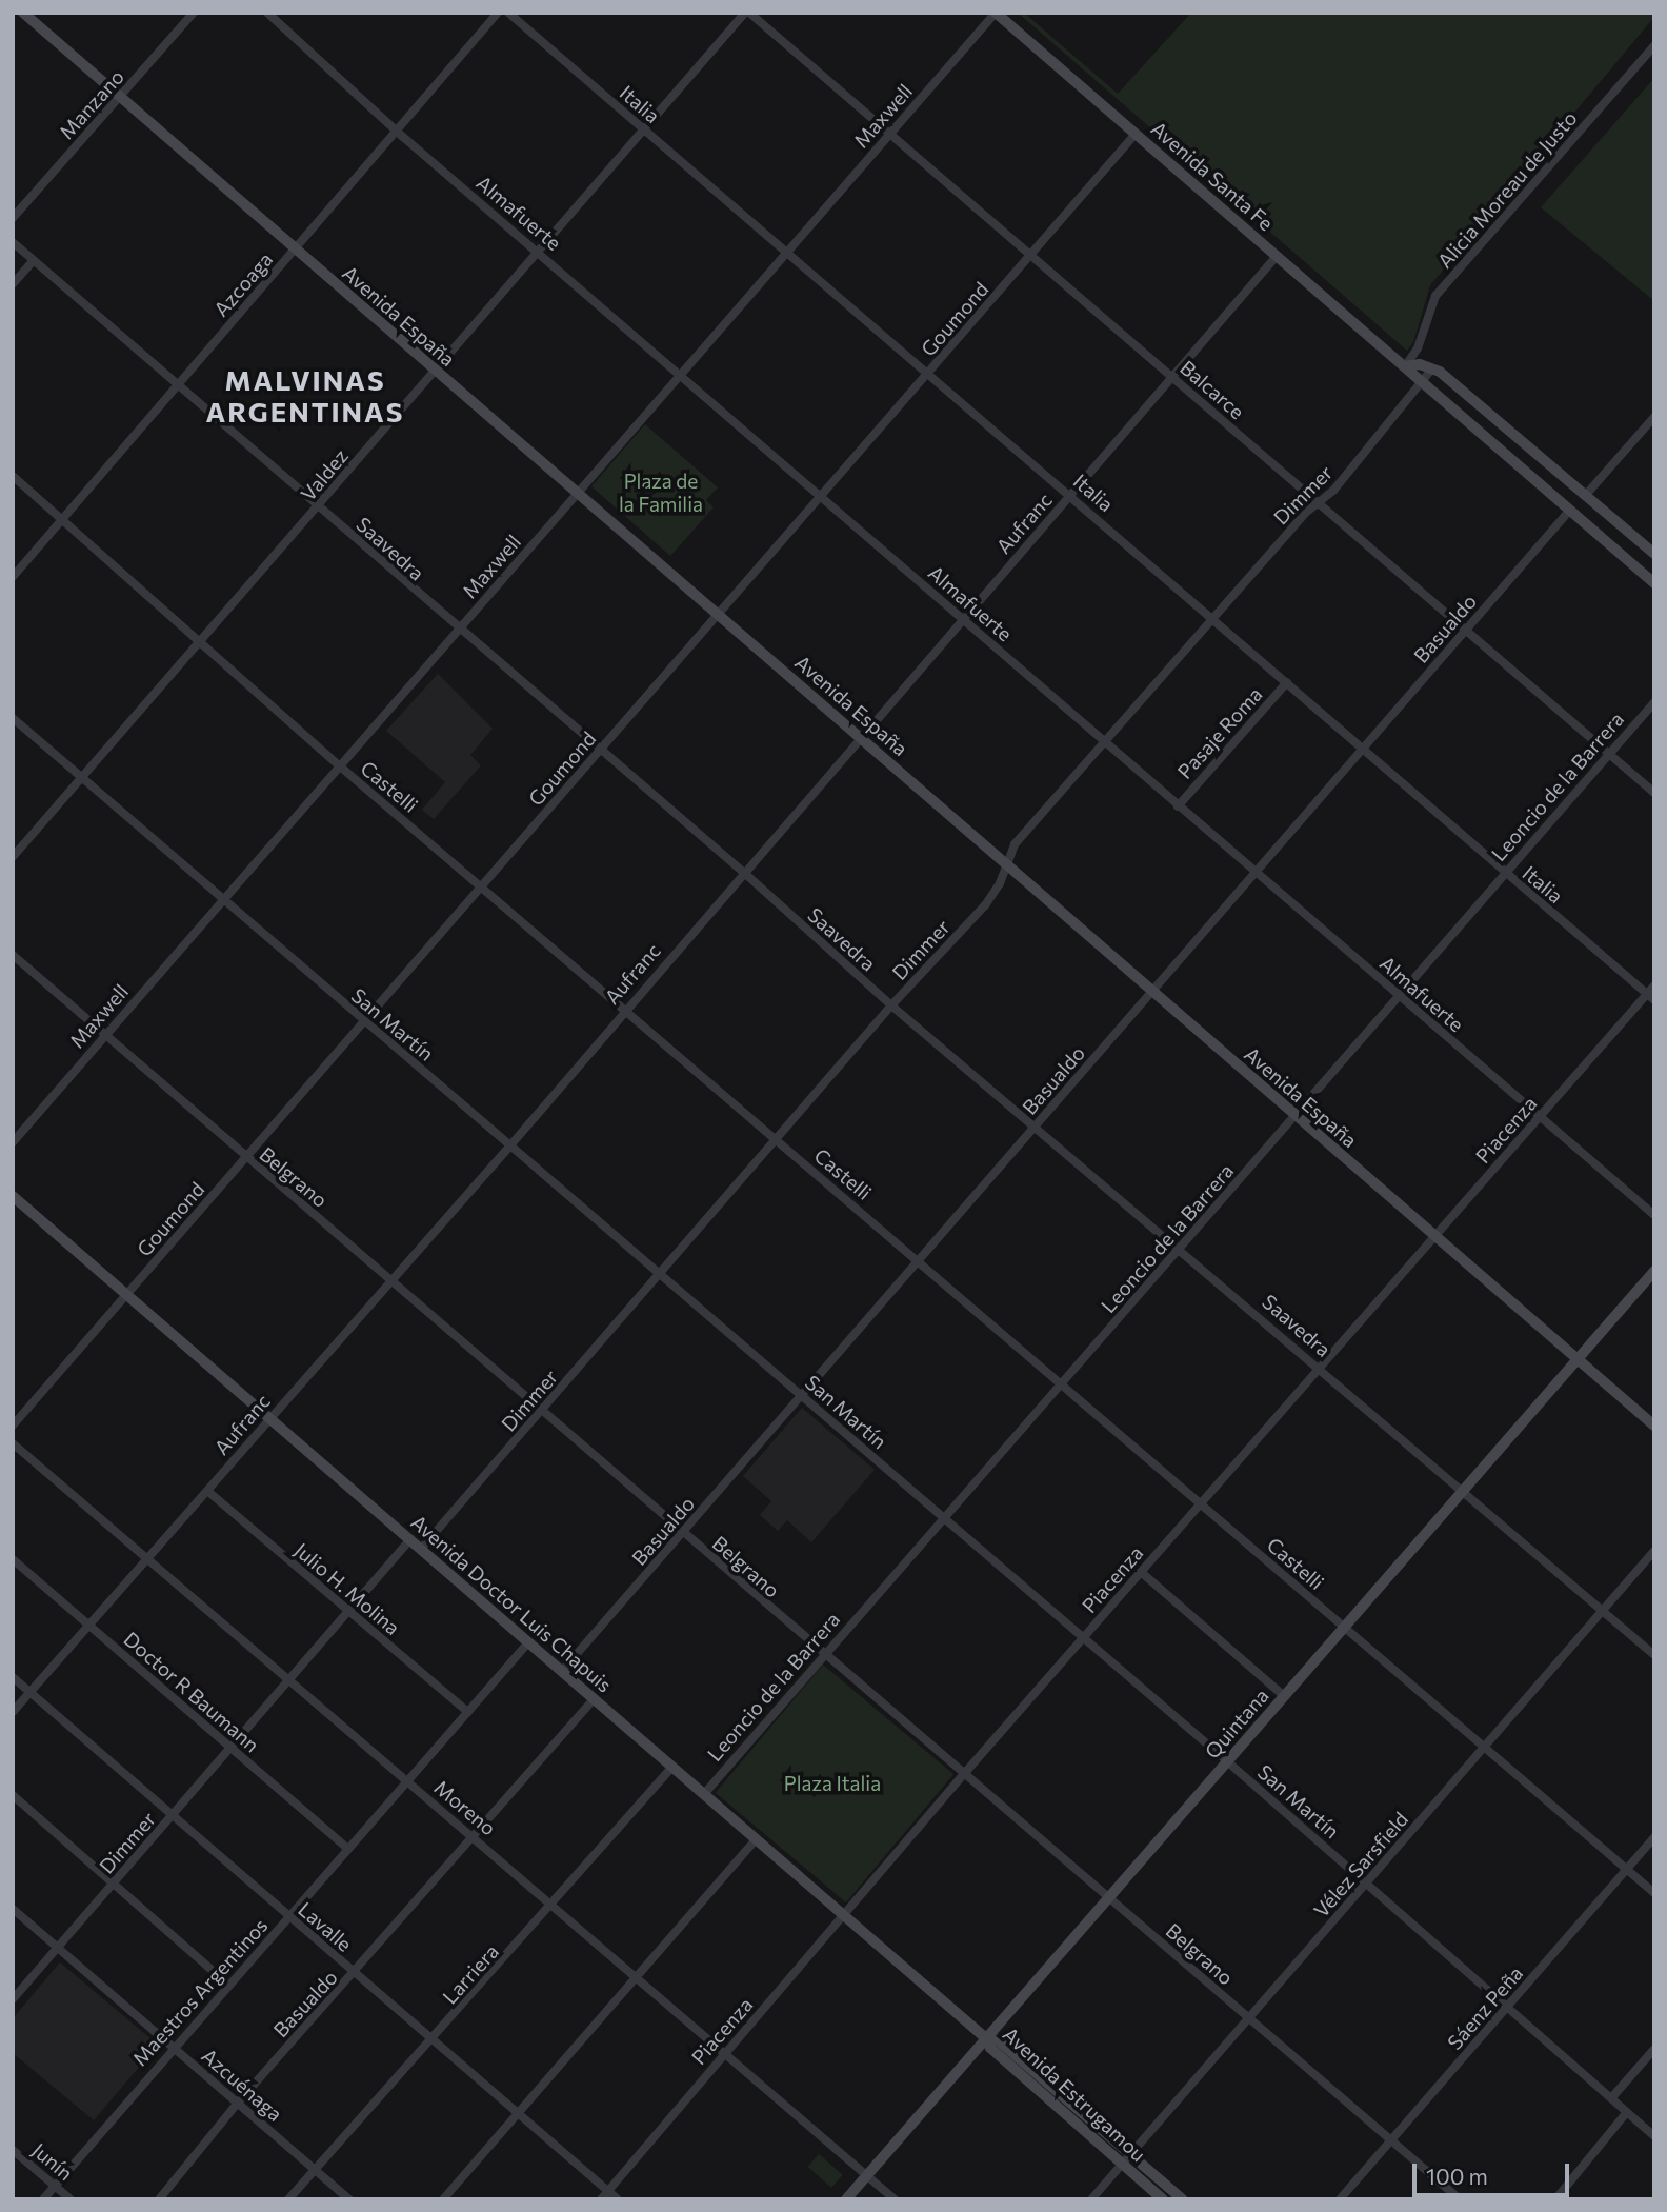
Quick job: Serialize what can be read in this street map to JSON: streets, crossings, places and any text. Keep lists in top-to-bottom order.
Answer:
{
  "streets": {
    "main road": [
      "Avenida Santa Fe",
      "Avenida España",
      "Avenida Doctor Luis Chapuis",
      "Quintana",
      "Avenida Estrugamou"
    ],
    "street": [
      "Manzano",
      "Italia",
      "Maxwell",
      "Alicia Moreau de Justo",
      "Almafuerte",
      "Azcoaga",
      "Goumond",
      "Balcarce",
      "Valdez",
      "Dimmer",
      "Aufranc",
      "Saavedra",
      "Basualdo",
      "Pasaje Roma",
      "Castelli",
      "Leoncio de la Barrera",
      "San Martín",
      "Piacenza",
      "Belgrano",
      "Julio H. Molina",
      "Doctor R Baumann",
      "Moreno",
      "Vélez Sarsfield",
      "Lavalle",
      "Larriera",
      "Maestros Argentinos",
      "Sáenz Peña",
      "Azcuénaga",
      "Junín"
    ]
  },
  "crossings": [
    ["Manzano", "Avenida España"],
    ["Italia", "Maxwell"],
    ["Italia", "Goumond"],
    ["Italia", "Valdez"],
    ["Italia", "Dimmer"],
    ["Italia", "Aufranc"],
    ["Italia", "Basualdo"],
    ["Italia", "Pasaje Roma"],
    ["Italia", "Leoncio de la Barrera"],
    ["Italia", "Piacenza"],
    ["Maxwell", "Avenida Santa Fe"],
    ["Maxwell", "Almafuerte"],
    ["Maxwell", "Avenida España"],
    ["Maxwell", "Balcarce"],
    ["Maxwell", "Saavedra"],
    ["Maxwell", "Castelli"],
    ["Maxwell", "San Martín"],
    ["Maxwell", "Belgrano"],
    ["Avenida Santa Fe", "Alicia Moreau de Justo"],
    ["Avenida Santa Fe", "Goumond"],
    ["Avenida Santa Fe", "Dimmer"],
    ["Avenida Santa Fe", "Aufranc"],
    ["Avenida Santa Fe", "Basualdo"],
    ["Almafuerte", "Azcoaga"],
    ["Almafuerte", "Goumond"],
    ["Almafuerte", "Valdez"],
    ["Almafuerte", "Dimmer"],
    ["Almafuerte", "Aufranc"],
    ["Almafuerte", "Basualdo"],
    ["Almafuerte", "Pasaje Roma"],
    ["Almafuerte", "Leoncio de la Barrera"],
    ["Almafuerte", "Piacenza"],
    ["Azcoaga", "Avenida España"],
    ["Azcoaga", "Saavedra"],
    ["Azcoaga", "Castelli"],
    ["Avenida España", "Goumond"],
    ["Avenida España", "Valdez"],
    ["Avenida España", "Dimmer"],
    ["Avenida España", "Aufranc"],
    ["Avenida España", "Basualdo"],
    ["Avenida España", "Leoncio de la Barrera"],
    ["Avenida España", "Piacenza"],
    ["Avenida España", "Quintana"],
    ["Goumond", "Balcarce"],
    ["Goumond", "Saavedra"],
    ["Goumond", "Castelli"],
    ["Goumond", "San Martín"],
    ["Goumond", "Belgrano"],
    ["Goumond", "Avenida Doctor Luis Chapuis"],
    ["Balcarce", "Valdez"],
    ["Balcarce", "Dimmer"],
    ["Balcarce", "Aufranc"],
    ["Balcarce", "Basualdo"],
    ["Balcarce", "Leoncio de la Barrera"],
    ["Valdez", "Saavedra"],
    ["Valdez", "Castelli"],
    ["Valdez", "San Martín"],
    ["Dimmer", "Saavedra"],
    ["Dimmer", "Castelli"],
    ["Dimmer", "San Martín"],
    ["Dimmer", "Belgrano"],
    ["Dimmer", "Julio H. Molina"],
    ["Dimmer", "Avenida Doctor Luis Chapuis"],
    ["Dimmer", "Doctor R Baumann"],
    ["Dimmer", "Moreno"],
    ["Dimmer", "Lavalle"],
    ["Dimmer", "Azcuénaga"],
    ["Aufranc", "Saavedra"],
    ["Aufranc", "Castelli"],
    ["Aufranc", "San Martín"],
    ["Aufranc", "Belgrano"],
    ["Aufranc", "Julio H. Molina"],
    ["Aufranc", "Avenida Doctor Luis Chapuis"],
    ["Aufranc", "Doctor R Baumann"],
    ["Aufranc", "Moreno"],
    ["Aufranc", "Lavalle"],
    ["Saavedra", "Basualdo"],
    ["Saavedra", "Leoncio de la Barrera"],
    ["Saavedra", "Piacenza"],
    ["Saavedra", "Quintana"],
    ["Saavedra", "Vélez Sarsfield"],
    ["Basualdo", "Castelli"],
    ["Basualdo", "San Martín"],
    ["Basualdo", "Belgrano"],
    ["Basualdo", "Avenida Doctor Luis Chapuis"],
    ["Basualdo", "Moreno"],
    ["Basualdo", "Lavalle"],
    ["Basualdo", "Azcuénaga"],
    ["Castelli", "Leoncio de la Barrera"],
    ["Castelli", "Piacenza"],
    ["Castelli", "Quintana"],
    ["Castelli", "Vélez Sarsfield"],
    ["Castelli", "Sáenz Peña"],
    ["Leoncio de la Barrera", "San Martín"],
    ["Leoncio de la Barrera", "Belgrano"],
    ["Leoncio de la Barrera", "Avenida Doctor Luis Chapuis"],
    ["San Martín", "Piacenza"],
    ["San Martín", "Quintana"],
    ["San Martín", "Vélez Sarsfield"],
    ["San Martín", "Sáenz Peña"],
    ["Piacenza", "Belgrano"],
    ["Piacenza", "Avenida Doctor Luis Chapuis"],
    ["Piacenza", "Moreno"],
    ["Piacenza", "Lavalle"],
    ["Belgrano", "Quintana"],
    ["Belgrano", "Vélez Sarsfield"],
    ["Belgrano", "Sáenz Peña"],
    ["Julio H. Molina", "Maestros Argentinos"],
    ["Avenida Doctor Luis Chapuis", "Quintana"],
    ["Avenida Doctor Luis Chapuis", "Larriera"],
    ["Avenida Doctor Luis Chapuis", "Maestros Argentinos"],
    ["Avenida Doctor Luis Chapuis", "Avenida Estrugamou"],
    ["Doctor R Baumann", "Maestros Argentinos"],
    ["Quintana", "Moreno"],
    ["Quintana", "Avenida Estrugamou"],
    ["Moreno", "Larriera"],
    ["Moreno", "Maestros Argentinos"],
    ["Vélez Sarsfield", "Avenida Estrugamou"],
    ["Lavalle", "Larriera"],
    ["Lavalle", "Maestros Argentinos"],
    ["Larriera", "Azcuénaga"],
    ["Maestros Argentinos", "Azcuénaga"],
    ["Maestros Argentinos", "Junín"]
  ],
  "districts": ["MALVINAS ARGENTINAS"],
  "parks": ["Plaza de la Familia", "Plaza Italia"],
  "scale_bar": "100 m"
}
